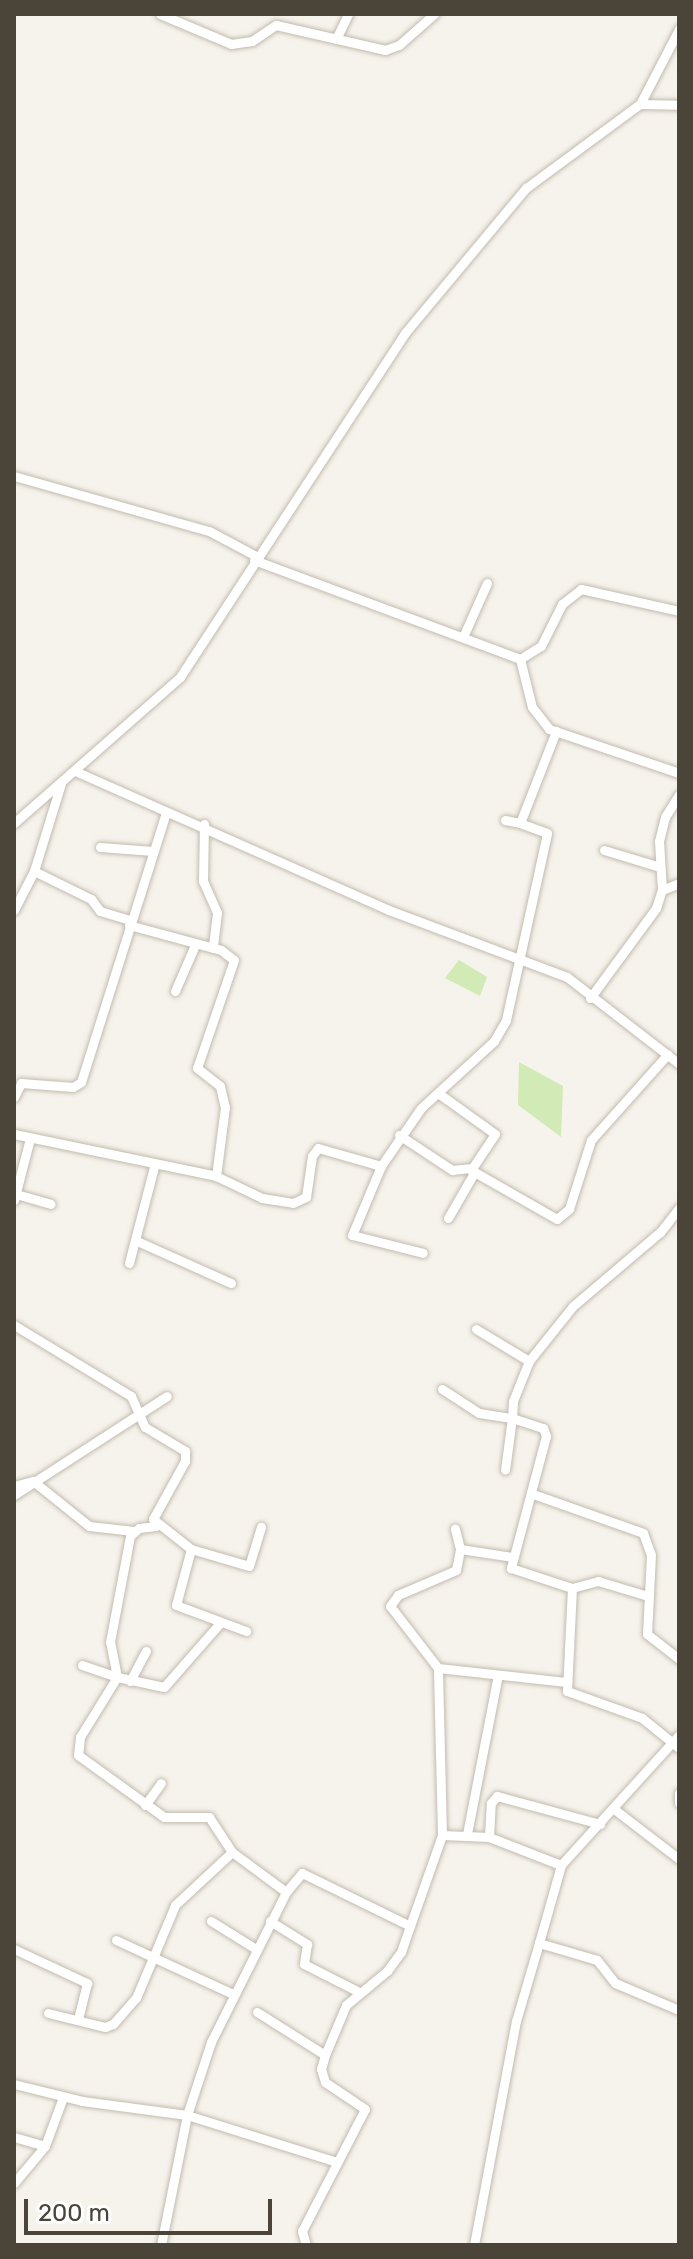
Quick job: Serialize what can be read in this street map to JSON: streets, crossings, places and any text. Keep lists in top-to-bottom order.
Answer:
{
  "scale_bar": "200 m"
}
